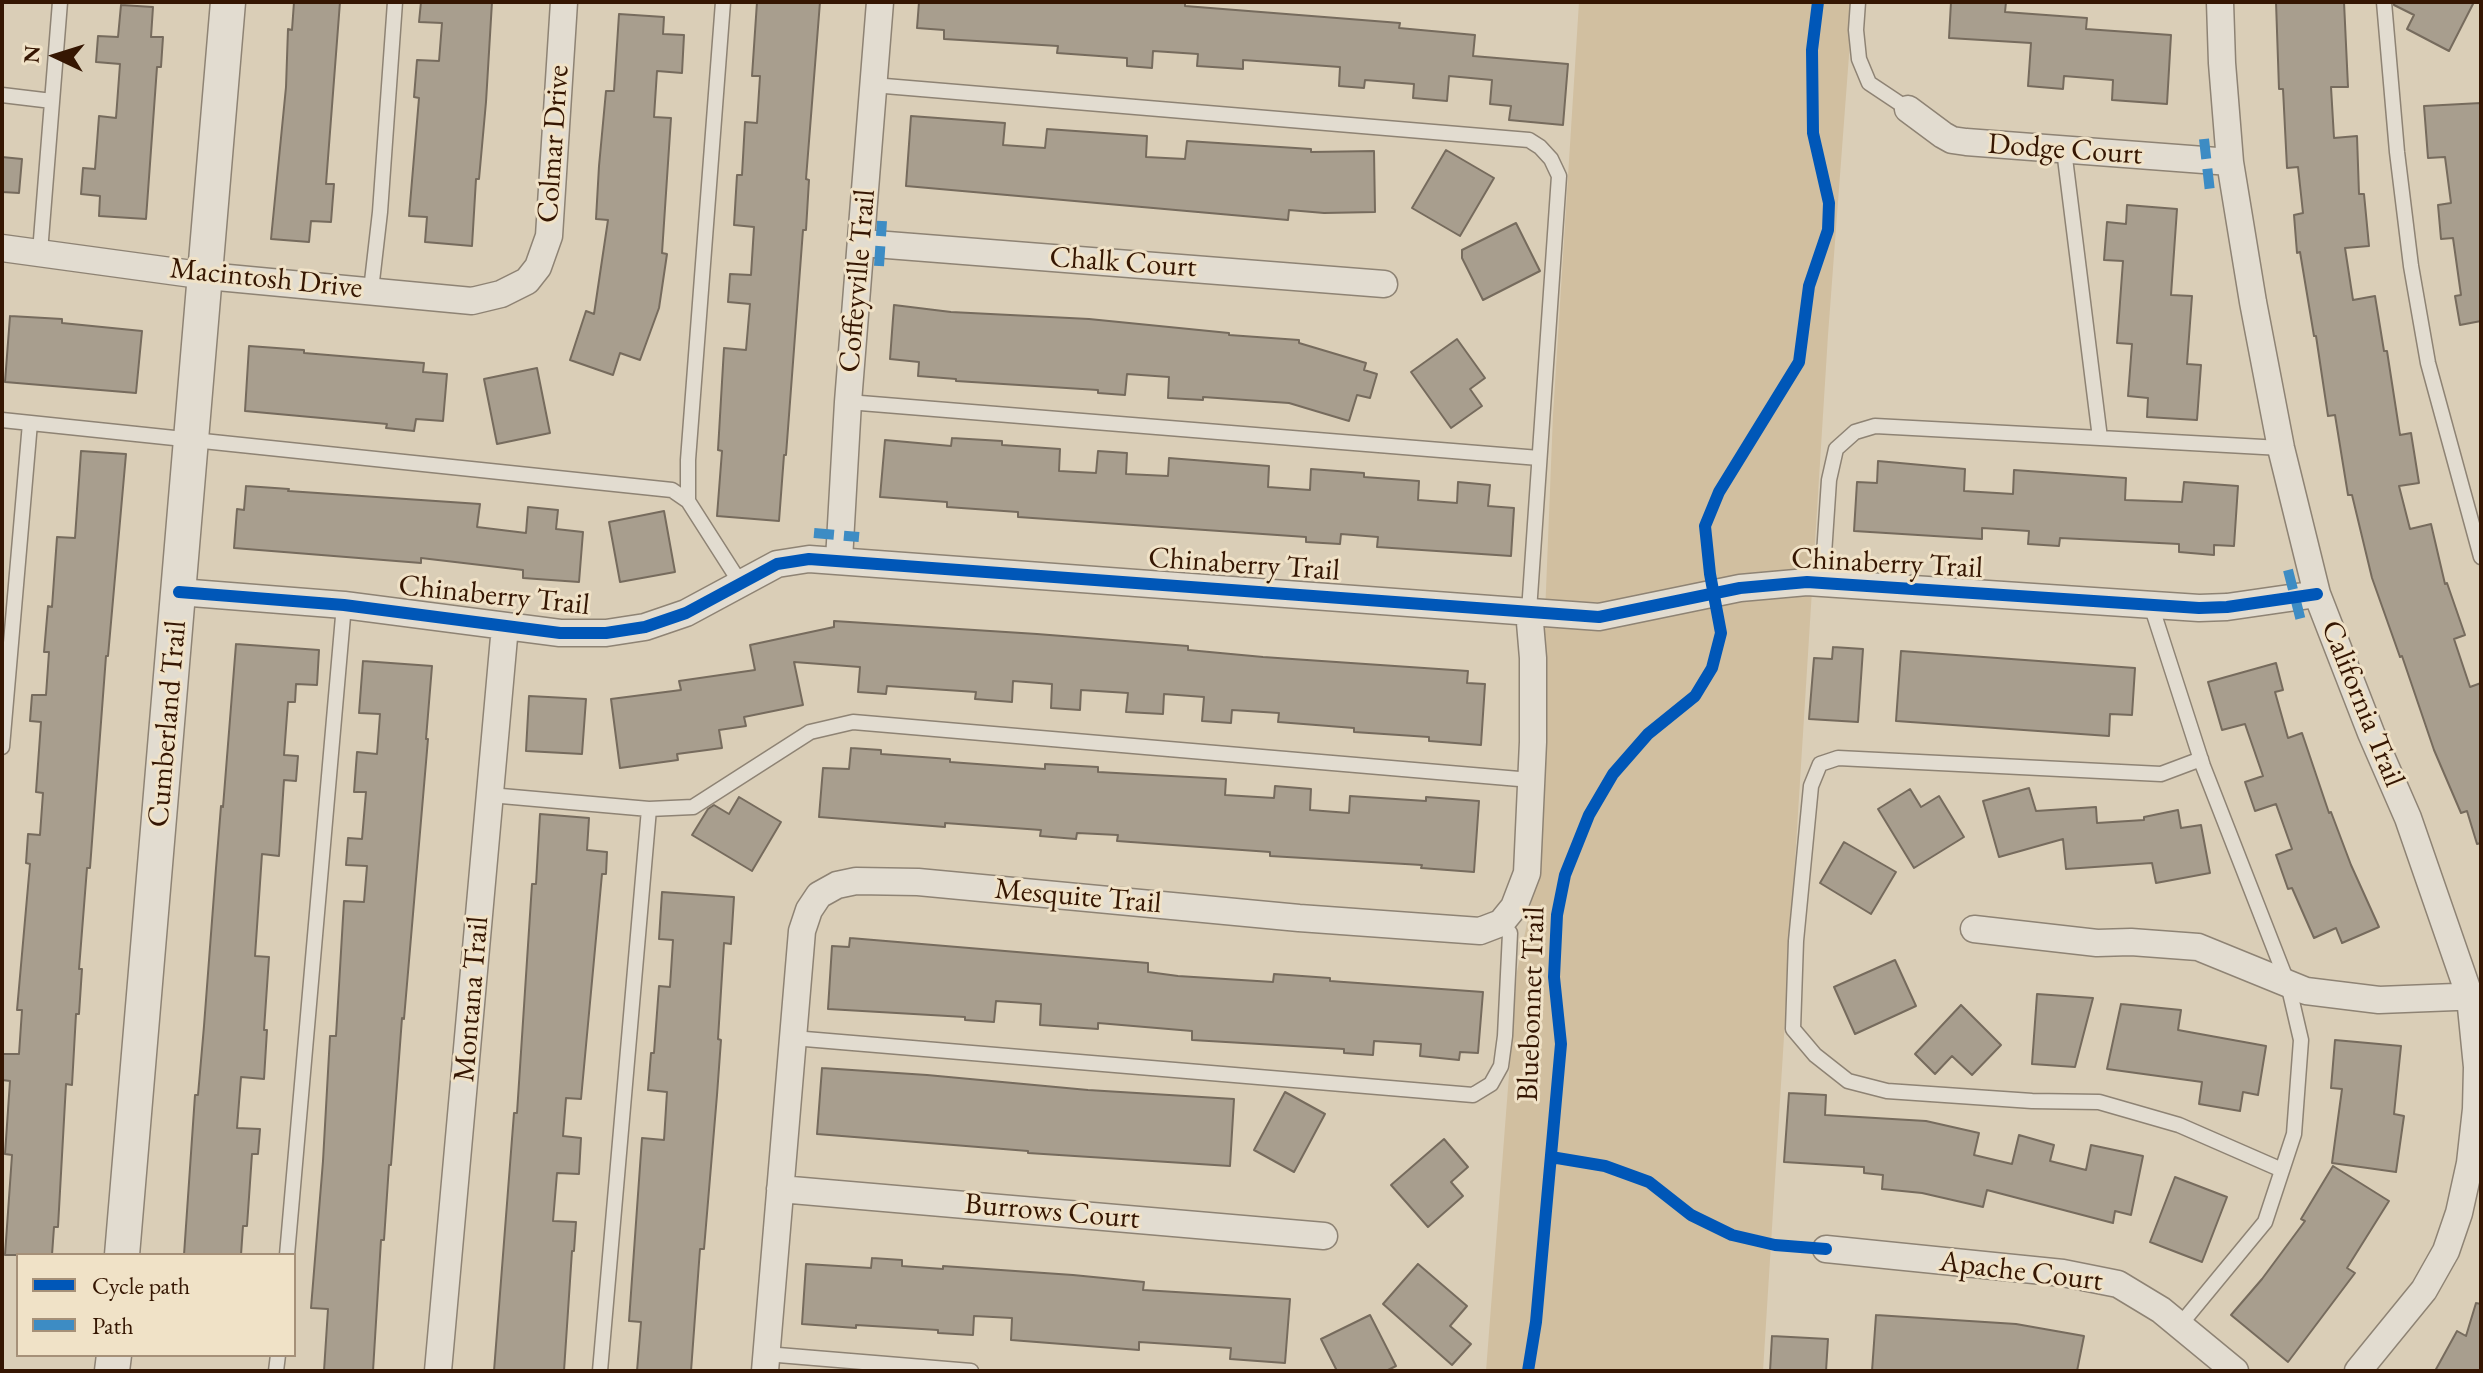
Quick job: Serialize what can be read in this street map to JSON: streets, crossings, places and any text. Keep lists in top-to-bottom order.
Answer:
{
  "streets": {
    "street": [
      "Colmar Drive",
      "Dodge Court",
      "Chalk Court",
      "Macintosh Drive",
      "Coffeyville Trail",
      "Chinaberry Trail",
      "California Trail",
      "Cumberland Trail",
      "Mesquite Trail",
      "Montana Trail",
      "Burrows Court",
      "Apache Court"
    ],
    "cycle path": ["Bluebonnet Trail"]
  },
  "crossings": [
    ["Colmar Drive", "Macintosh Drive"],
    ["Dodge Court", "California Trail"],
    ["Chalk Court", "Coffeyville Trail"],
    ["Macintosh Drive", "Cumberland Trail"],
    ["Coffeyville Trail", "Chinaberry Trail"],
    ["Chinaberry Trail", "California Trail"],
    ["Chinaberry Trail", "Cumberland Trail"],
    ["Chinaberry Trail", "Montana Trail"],
    ["Mesquite Trail", "Burrows Court"]
  ],
  "legend": ["Cycle path", "Path"],
  "north": "left"
}
